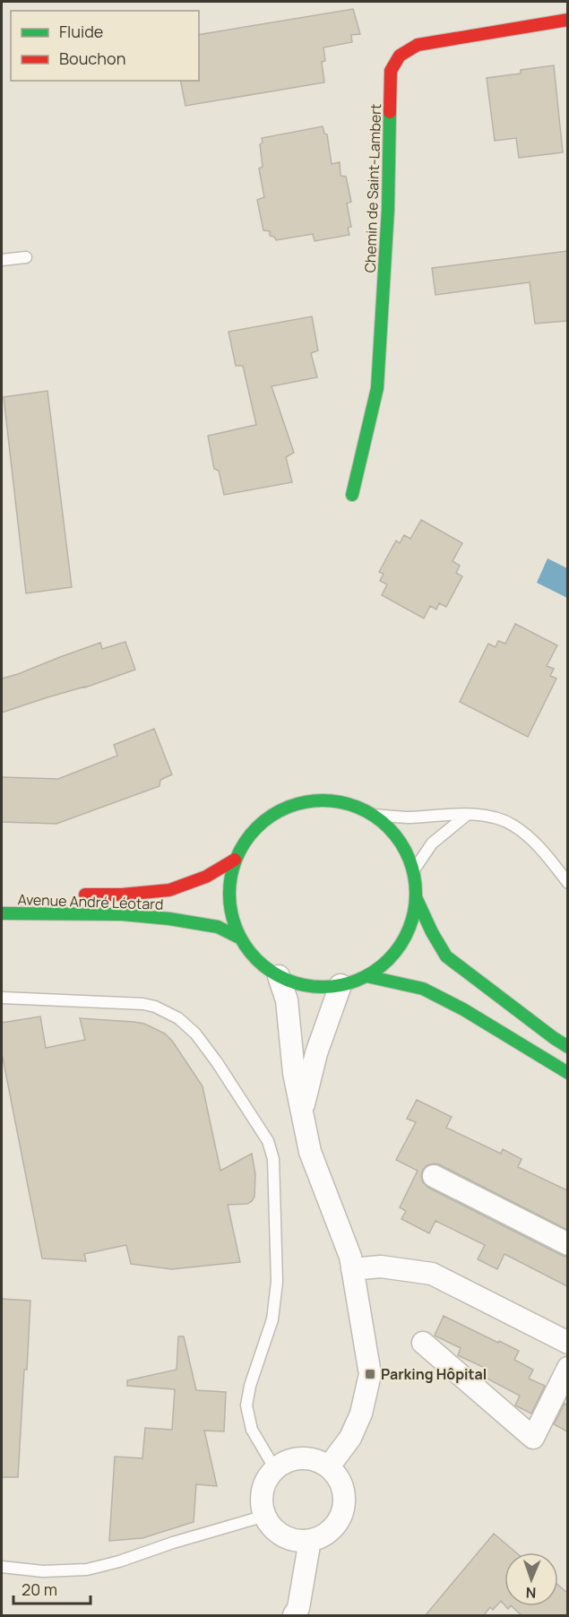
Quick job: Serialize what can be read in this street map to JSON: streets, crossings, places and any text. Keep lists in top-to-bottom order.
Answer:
{
  "streets": {
    "main road": ["Chemin de Saint-Lambert", "Avenue André Léotard"]
  },
  "places": {
    "transit": ["Parking Hôpital"]
  },
  "legend": ["Fluide", "Bouchon"],
  "scale_bar": "20 m",
  "north": "bottom"
}
